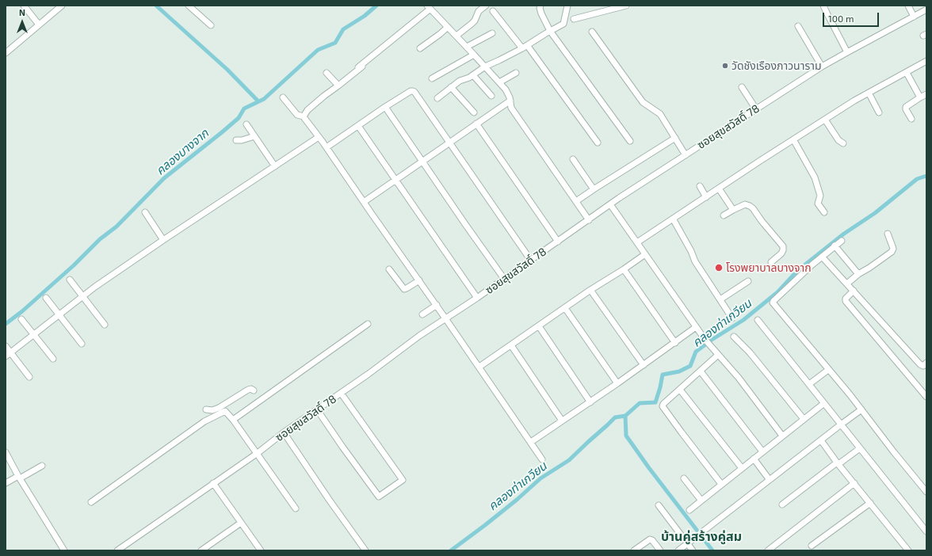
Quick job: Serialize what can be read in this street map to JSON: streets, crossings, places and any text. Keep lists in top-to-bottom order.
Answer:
{
  "streets": {
    "street": ["ซอยสุขสวัสดิ์ 78"]
  },
  "districts": ["บ้านคู่สร้างคู่สม"],
  "water": ["คลองบางจาก", "คลองท่าเกวียน"],
  "places": ["วัดชังเรืองภาวนาราม", "โรงพยาบาลบางจาก"],
  "scale_bar": "100 m",
  "north": "top"
}
